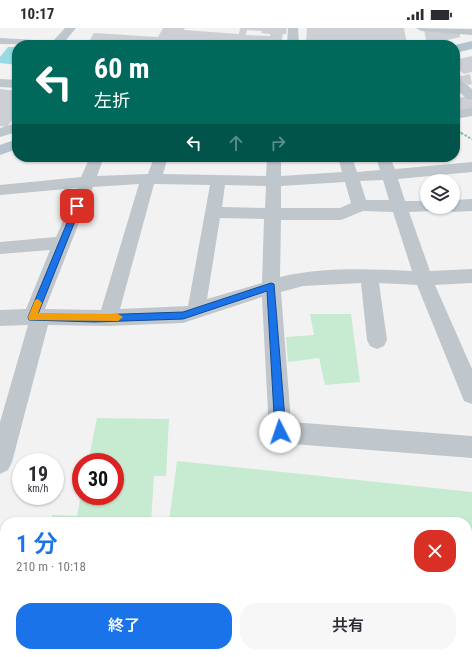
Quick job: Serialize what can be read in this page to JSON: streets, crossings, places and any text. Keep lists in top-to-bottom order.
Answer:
{
  "page": {
    "status": "10:17",
    "turn": ["60 m", "左折"],
    "speed": "19 km/h",
    "limit": "30",
    "heading": ["1 分", "210 m · 10:18"],
    "buttons": ["終了", "共有"]
  }
}
